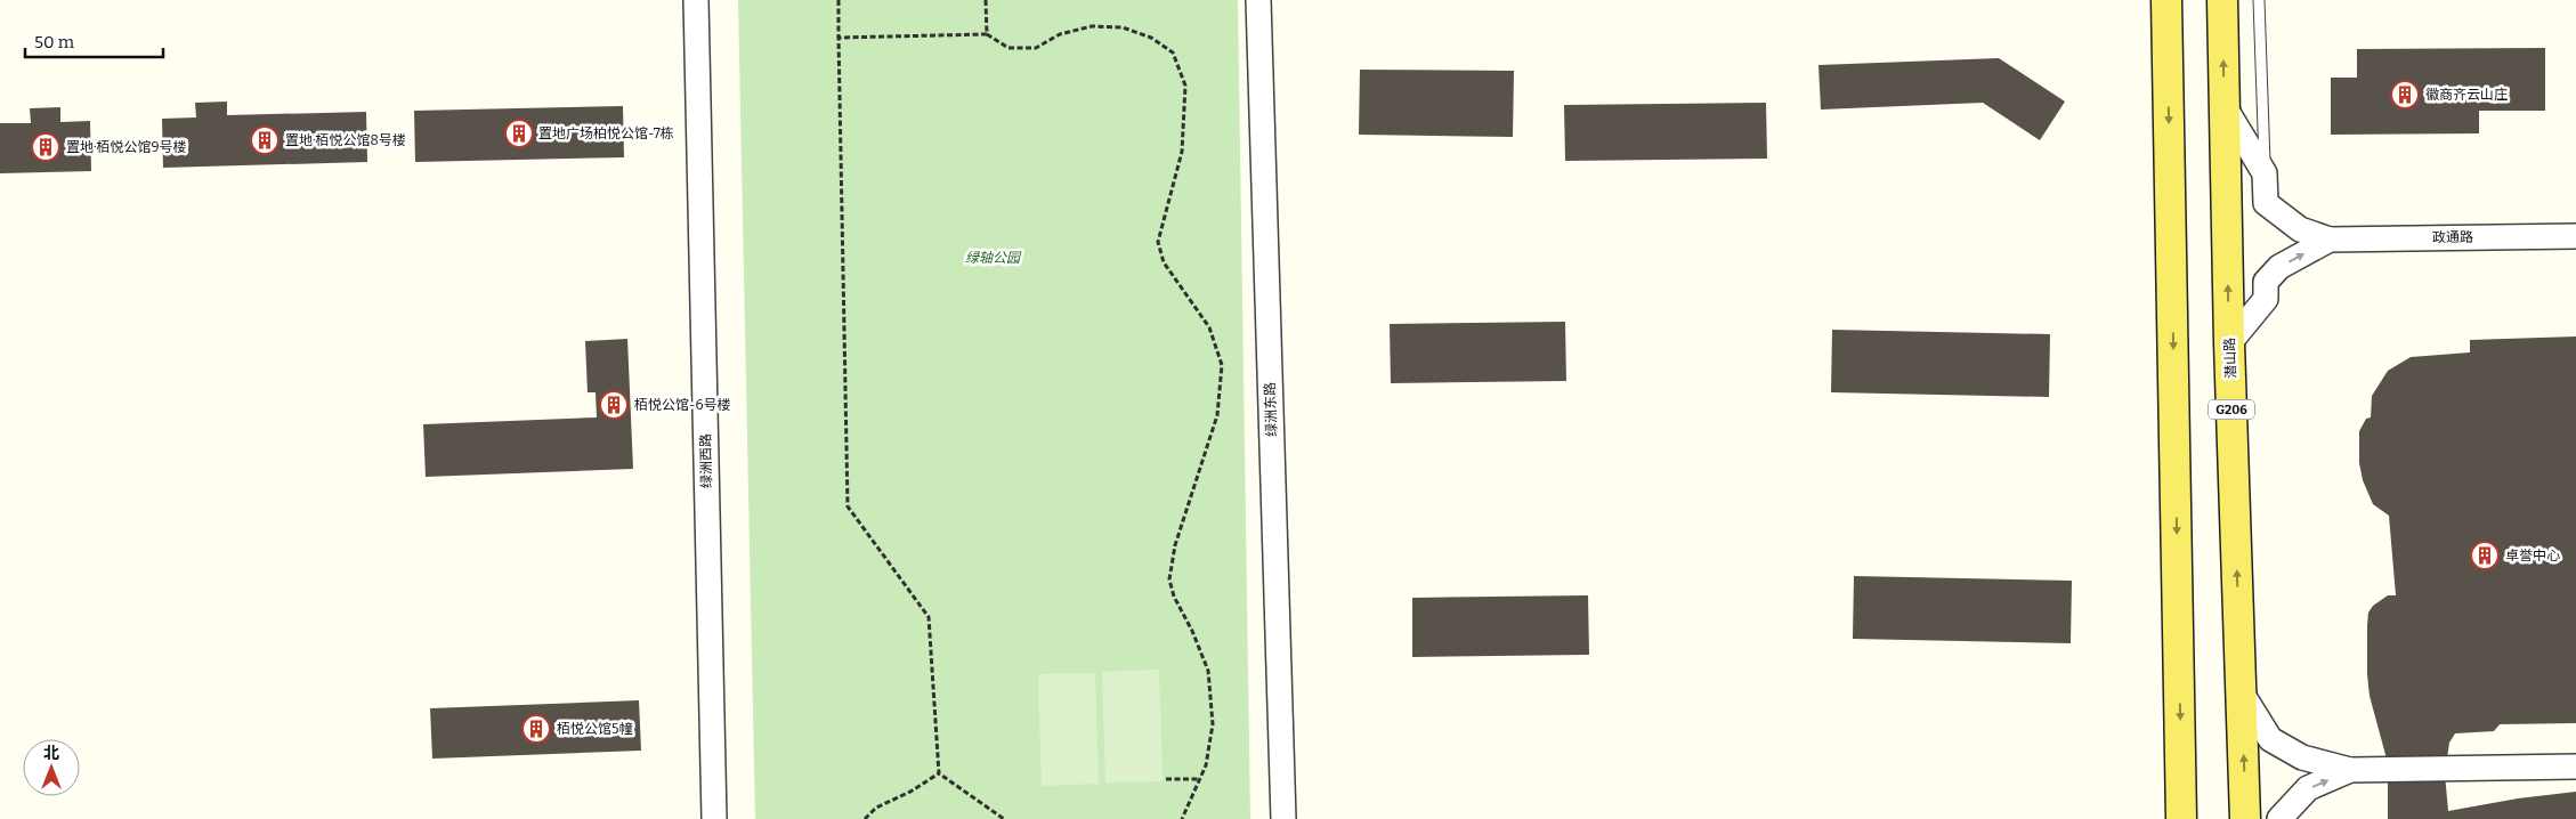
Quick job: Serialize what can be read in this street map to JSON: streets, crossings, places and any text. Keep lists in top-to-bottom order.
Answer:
{
  "streets": {
    "main road": ["潜山路", "G206"],
    "street": ["政通路", "绿洲东路", "绿洲西路"]
  },
  "parks": ["绿轴公园"],
  "places": {
    "building": [
      "徽商齐云山庄",
      "置地广场柏悦公馆-7栋",
      "置地·栢悦公馆8号楼",
      "置地·栢悦公馆9号楼",
      "栢悦公馆-6号楼",
      "卓誉中心",
      "栢悦公馆5幢"
    ]
  },
  "scale_bar": "50 m",
  "north": "top"
}
